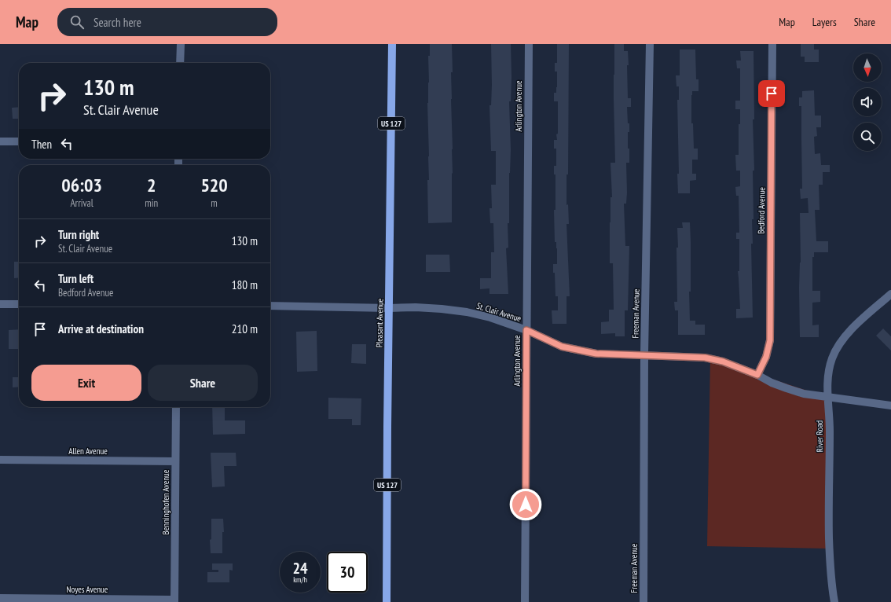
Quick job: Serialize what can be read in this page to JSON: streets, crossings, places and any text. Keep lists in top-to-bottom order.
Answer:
{
  "streets": {
    "main road": ["US 127", "Pleasant Avenue"],
    "street": [
      "Arlington Avenue",
      "Bedford Avenue",
      "St. Clair Avenue",
      "Freeman Avenue",
      "River Road",
      "Allen Avenue",
      "Benninghofen Avenue",
      "Noyes Avenue"
    ]
  },
  "crossings": [
    ["Arlington Avenue", "St. Clair Avenue"],
    ["Bedford Avenue", "St. Clair Avenue"],
    ["St. Clair Avenue", "Freeman Avenue"],
    ["St. Clair Avenue", "Pleasant Avenue"],
    ["St. Clair Avenue", "River Road"],
    ["Allen Avenue", "Benninghofen Avenue"],
    ["Benninghofen Avenue", "Noyes Avenue"]
  ],
  "north": "bottom",
  "page": {
    "header": "Map",
    "search": "Search here",
    "nav": ["Map", "Layers", "Share"],
    "turn": ["130 m", "St. Clair Avenue"],
    "then": "Then",
    "eta": [
      "06:03",
      "Arrival",
      "2",
      "min",
      "520",
      "m"
    ],
    "list": [
      {
        "name": "Turn right",
        "note": "St. Clair Avenue",
        "value": "130 m"
      },
      {
        "name": "Turn left",
        "note": "Bedford Avenue",
        "value": "180 m"
      },
      {
        "name": "Arrive at destination",
        "value": "210 m"
      }
    ],
    "buttons": ["Exit", "Share"],
    "speed": "24 km/h",
    "limit": "30"
  }
}
